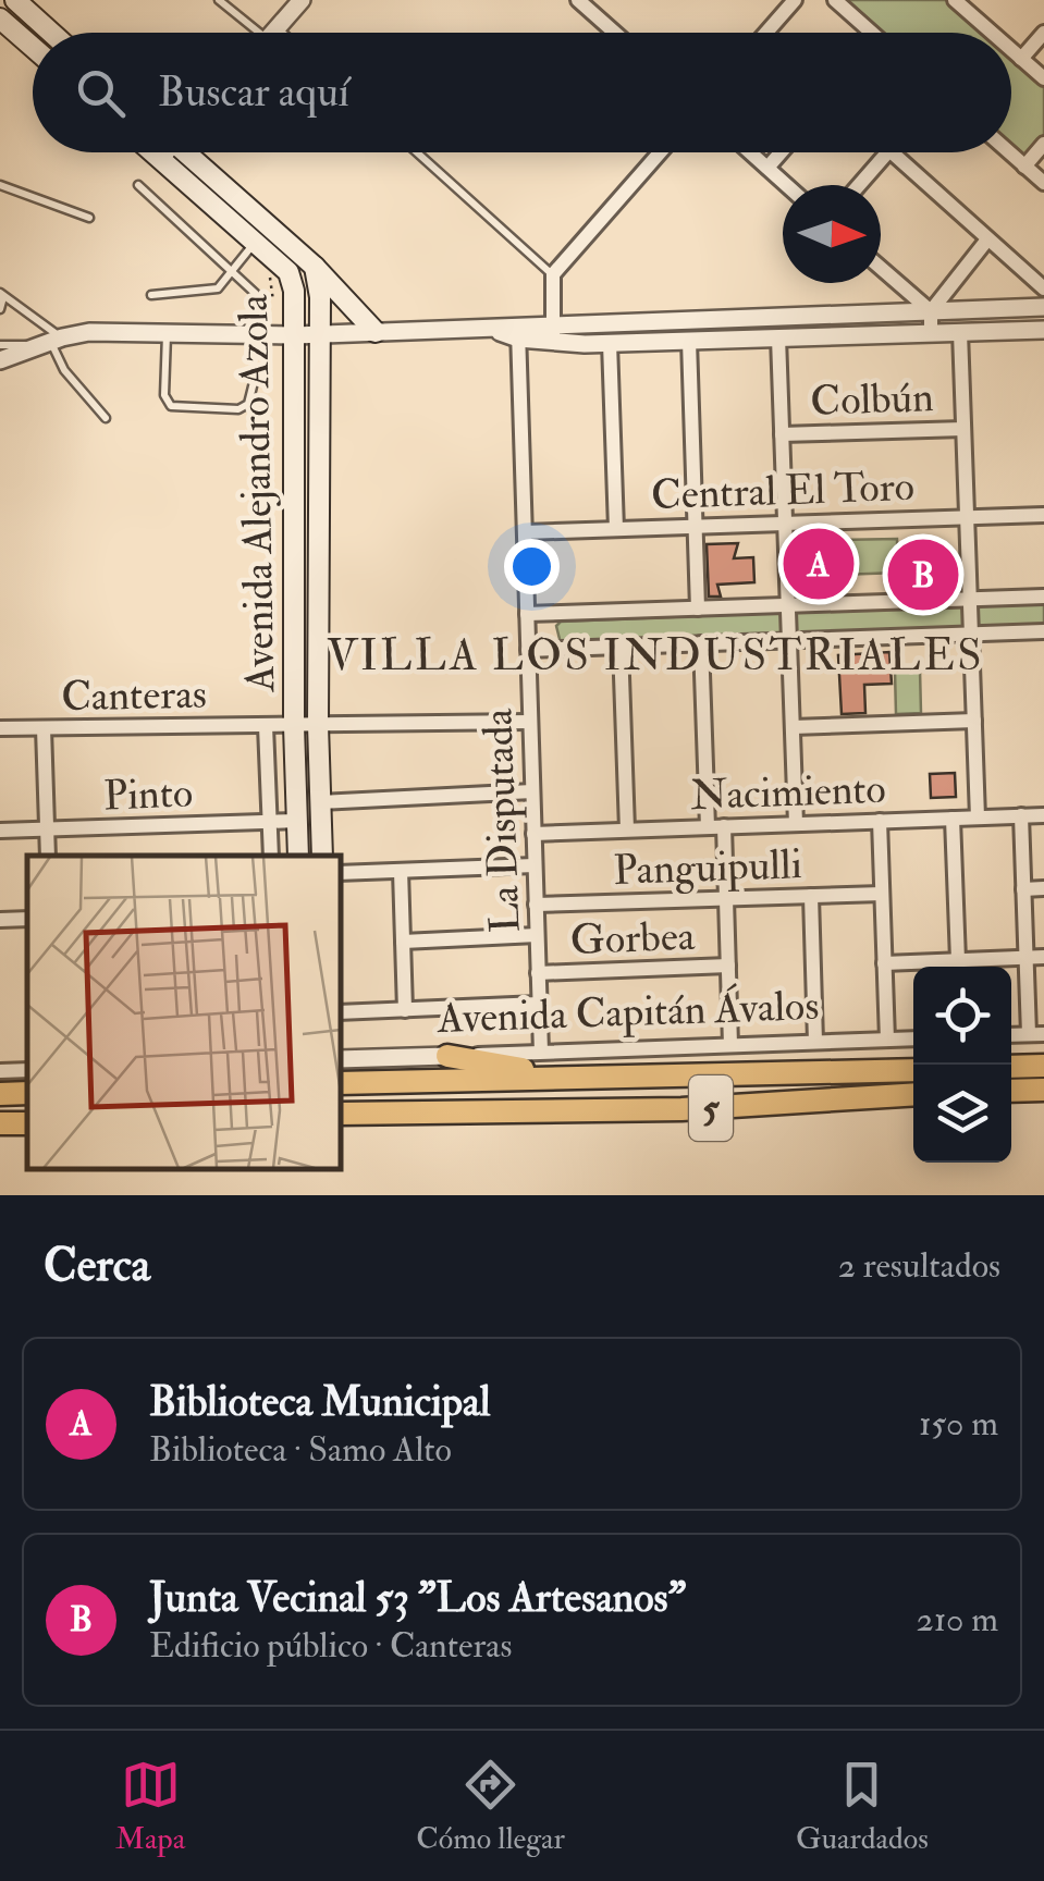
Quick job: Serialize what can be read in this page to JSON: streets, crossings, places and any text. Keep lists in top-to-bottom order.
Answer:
{
  "streets": {
    "highway": ["Avenida Capitán Ávalos", "5"],
    "main road": ["Avenida Alejandro Azola"],
    "street": [
      "Colbún",
      "Central El Toro",
      "Canteras",
      "Nacimiento",
      "Pinto",
      "La Disputada",
      "Panguipulli",
      "Gorbea"
    ]
  },
  "crossings": [
    ["Central El Toro", "La Disputada"],
    ["Avenida Alejandro Azola", "Canteras"],
    ["Avenida Alejandro Azola", "Pinto"],
    ["Canteras", "La Disputada"],
    ["Nacimiento", "La Disputada"],
    ["La Disputada", "Panguipulli"],
    ["La Disputada", "Gorbea"],
    ["La Disputada", "Avenida Capitán Ávalos"]
  ],
  "districts": ["VILLA LOS INDUSTRIALES"],
  "north": "right",
  "page": {
    "search": "Buscar aquí",
    "pins": ["A", "B"],
    "heading": ["Cerca", "2 resultados"],
    "list": [
      {
        "mark": "A",
        "name": "Biblioteca Municipal",
        "note": "Biblioteca · Samo Alto",
        "value": "150 m"
      },
      {
        "mark": "B",
        "name": "Junta Vecinal 53 \"Los Artesanos\"",
        "note": "Edificio público · Canteras",
        "value": "210 m"
      }
    ],
    "nav": ["Mapa", "Cómo llegar", "Guardados"]
  }
}
